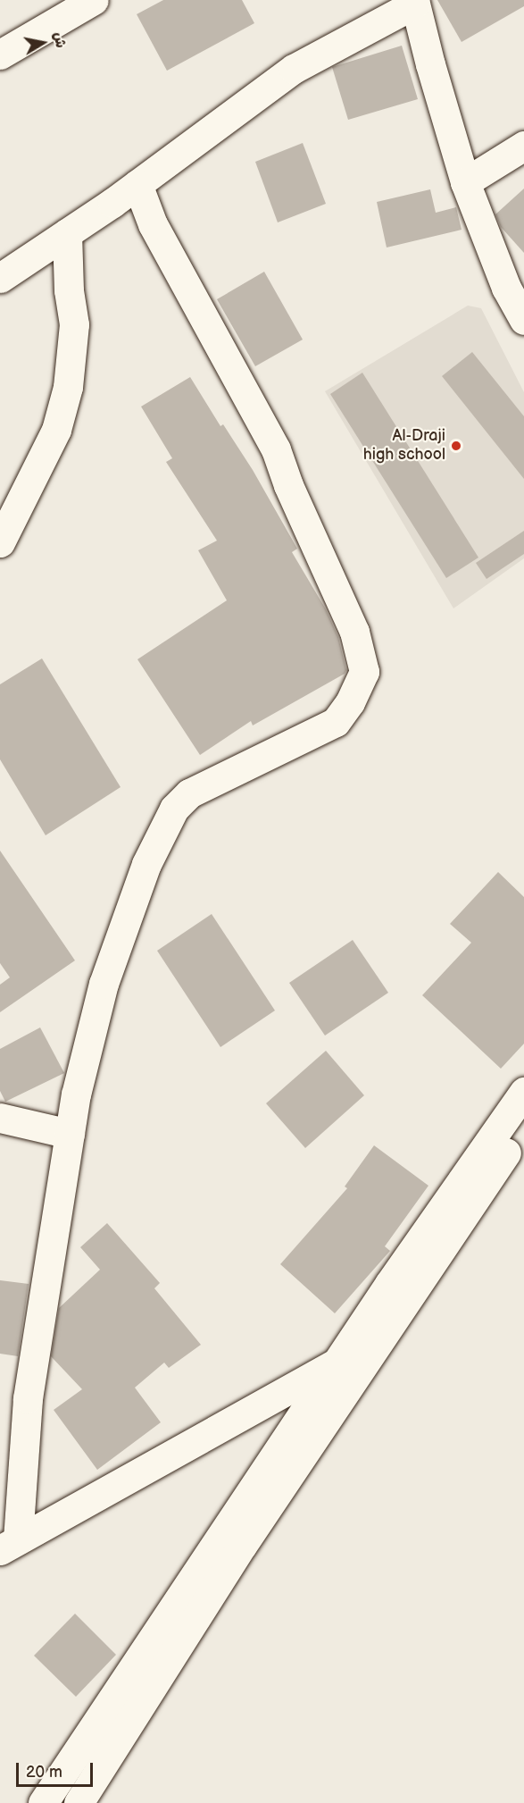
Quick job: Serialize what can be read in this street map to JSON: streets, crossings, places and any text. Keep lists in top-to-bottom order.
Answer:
{
  "places": ["Al-Draji high school"],
  "scale_bar": "20 m",
  "north": "right"
}
